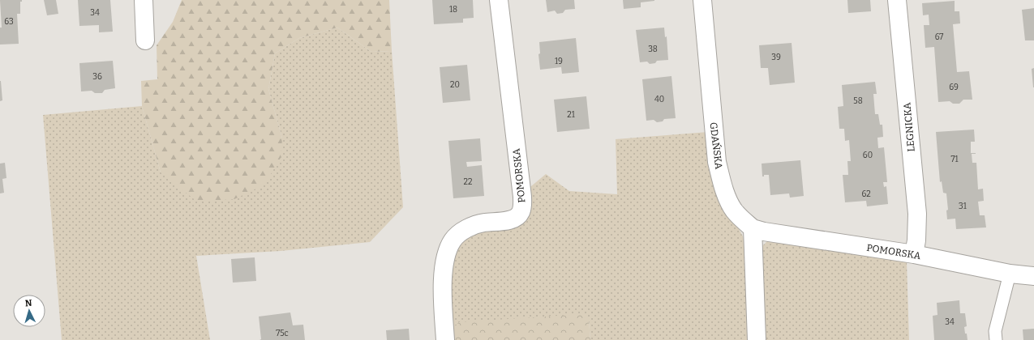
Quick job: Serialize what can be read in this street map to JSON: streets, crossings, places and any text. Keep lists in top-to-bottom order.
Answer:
{
  "streets": {
    "street": ["LEGNICKA", "GDAŃSKA", "POMORSKA"]
  },
  "crossings": [
    ["LEGNICKA", "POMORSKA"],
    ["GDAŃSKA", "POMORSKA"]
  ],
  "house_numbers": [
    "18",
    "34",
    "63",
    "67",
    "38",
    "39",
    "19",
    "36",
    "20",
    "69",
    "40",
    "58",
    "21",
    "60",
    "71",
    "22",
    "62",
    "31",
    "34",
    "75c"
  ],
  "north": "top"
}
